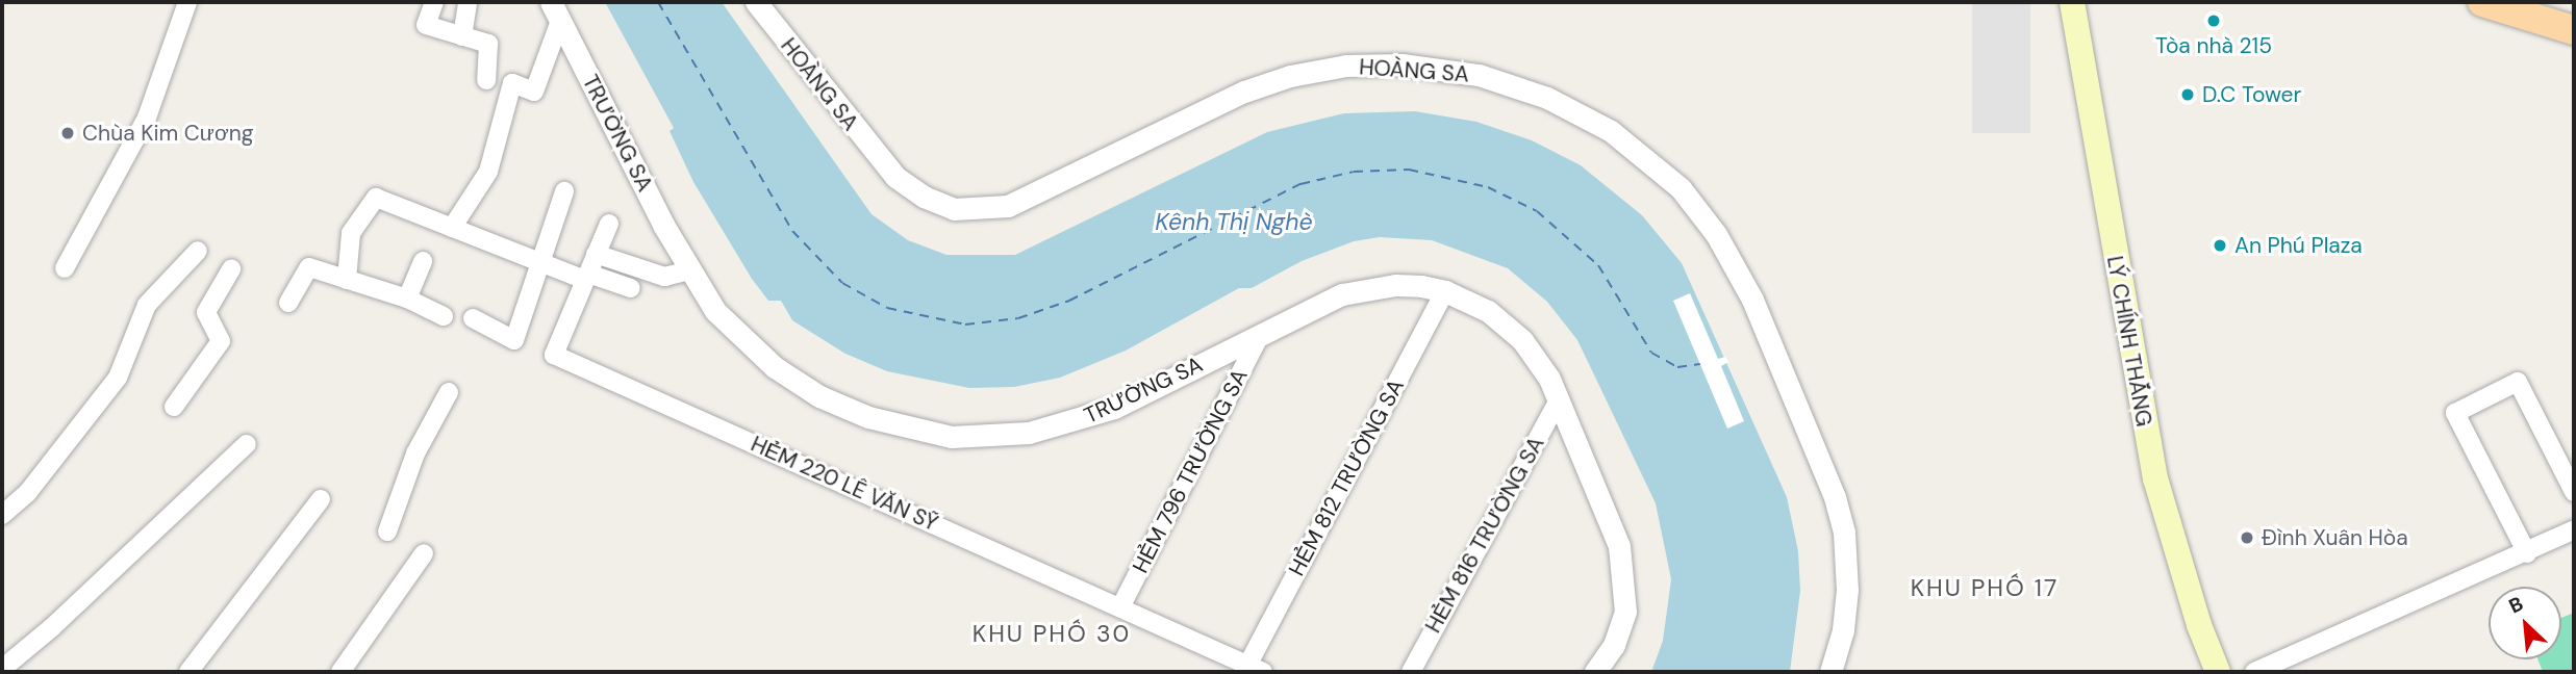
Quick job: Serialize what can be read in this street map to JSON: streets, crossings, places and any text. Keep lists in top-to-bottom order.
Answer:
{
  "streets": {
    "main road": ["LÝ CHÍNH THẮNG"],
    "street": [
      "HOÀNG SA",
      "TRƯỜNG SA",
      "HẺM 796 TRƯỜNG SA",
      "HẺM 812 TRƯỜNG SA",
      "HẺM 220 LÊ VĂN SỸ",
      "HẺM 816 TRƯỜNG SA"
    ]
  },
  "crossings": [
    ["TRƯỜNG SA", "HẺM 796 TRƯỜNG SA"],
    ["TRƯỜNG SA", "HẺM 812 TRƯỜNG SA"],
    ["TRƯỜNG SA", "HẺM 816 TRƯỜNG SA"],
    ["HẺM 796 TRƯỜNG SA", "HẺM 220 LÊ VĂN SỸ"],
    ["HẺM 812 TRƯỜNG SA", "HẺM 220 LÊ VĂN SỸ"]
  ],
  "districts": ["KHU PHỐ 17", "KHU PHỐ 30"],
  "water": ["Kênh Thị Nghè"],
  "places": [
    "Tòa nhà 215",
    "D.C Tower",
    "Chùa Kim Cương",
    "An Phú Plaza",
    "Đình Xuân Hòa"
  ],
  "north": "top left"
}
